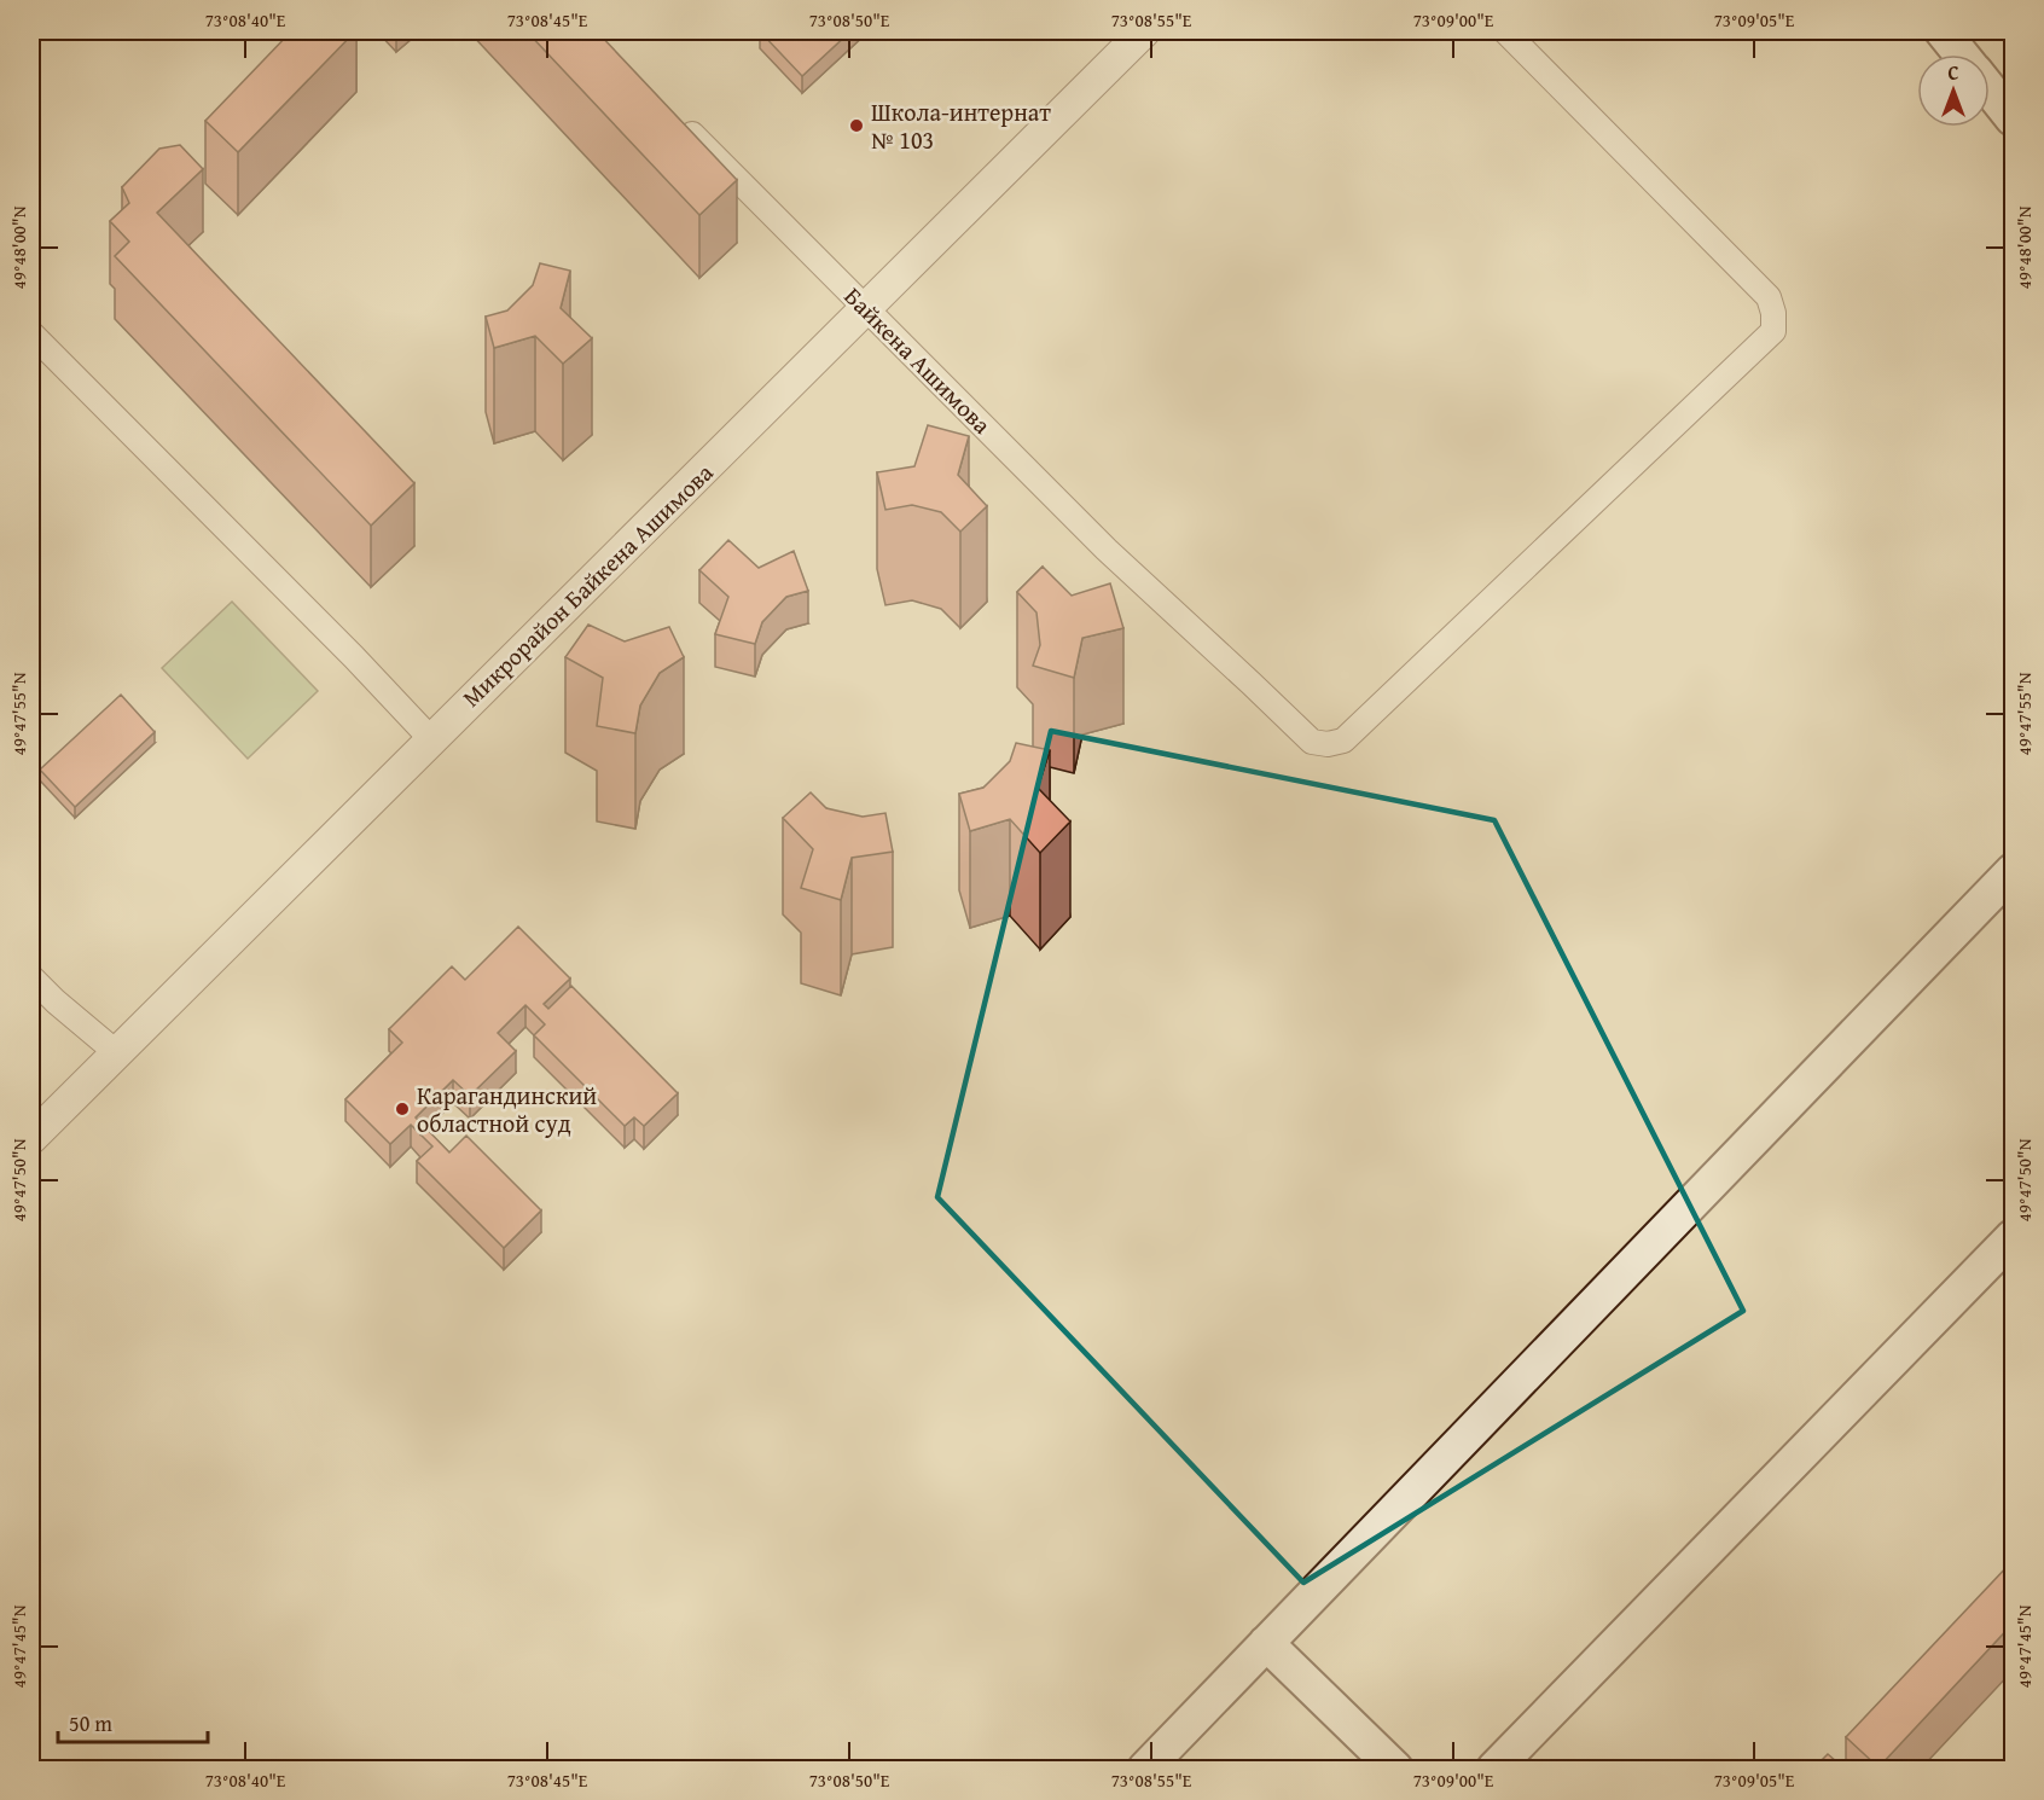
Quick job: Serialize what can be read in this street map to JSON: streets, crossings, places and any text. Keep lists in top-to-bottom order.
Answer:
{
  "streets": {
    "street": ["Байкена Ашимова", "Микрорайон Байкена Ашимова"]
  },
  "crossings": [
    ["Байкена Ашимова", "Микрорайон Байкена Ашимова"]
  ],
  "places": ["Школа-интернат № 103", "Карагандинский областной суд"],
  "scale_bar": "50 m",
  "north": "top",
  "coordinates": [
    "73°08'40\"E",
    "73°08'45\"E",
    "73°08'50\"E",
    "73°08'55\"E",
    "73°09'00\"E",
    "73°09'05\"E",
    "49°48'00\"N",
    "49°47'55\"N",
    "49°47'50\"N",
    "49°47'45\"N"
  ]
}
